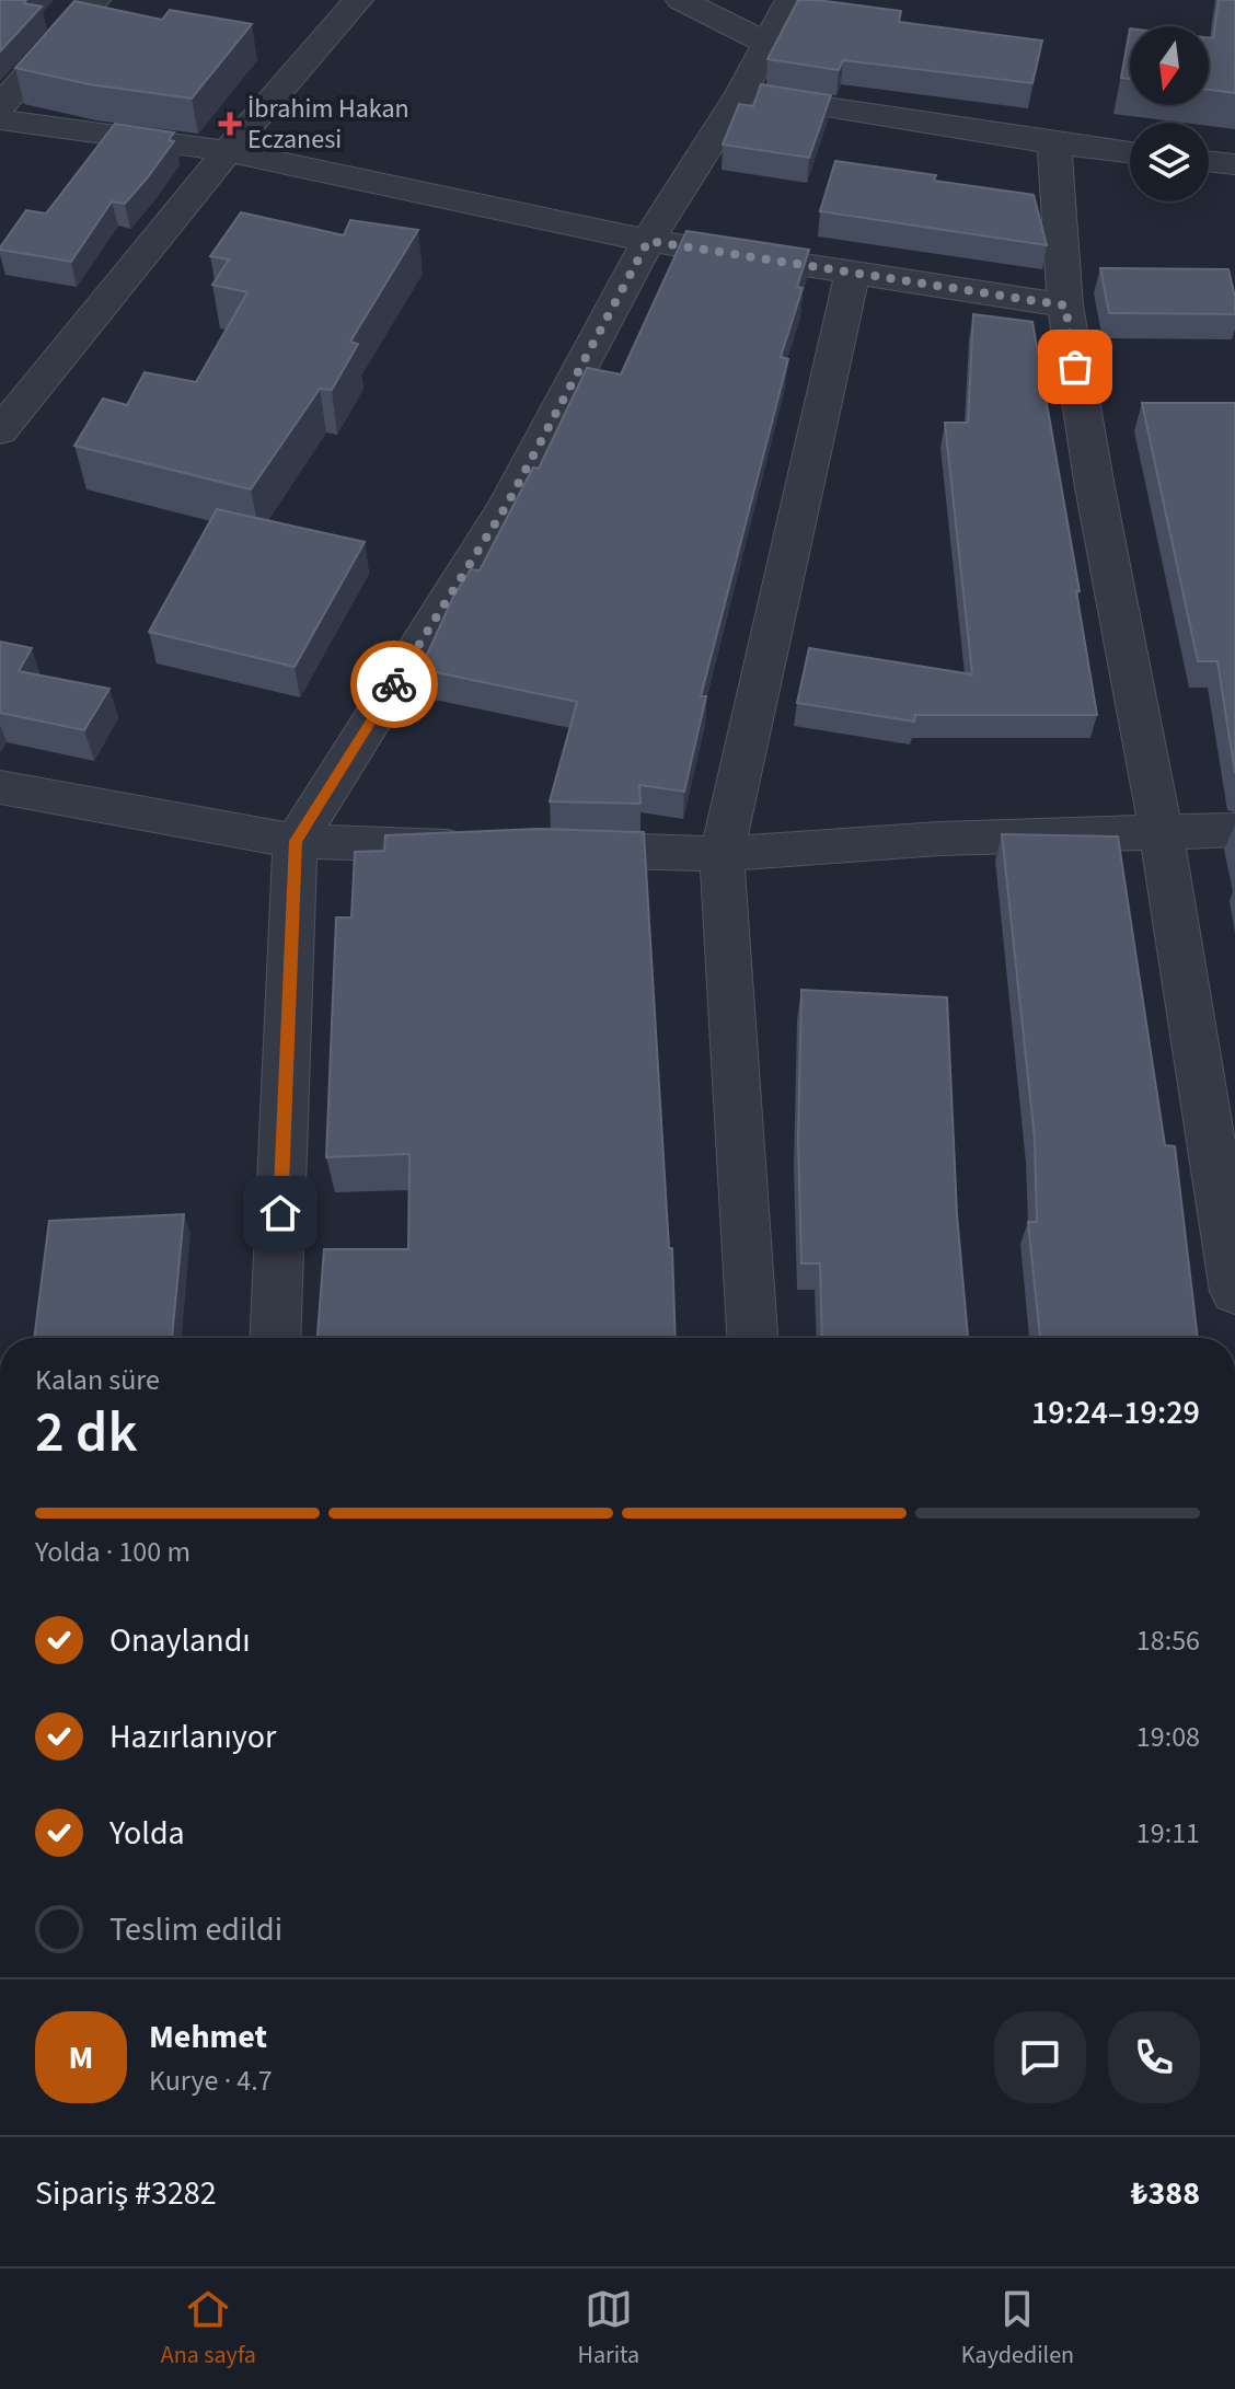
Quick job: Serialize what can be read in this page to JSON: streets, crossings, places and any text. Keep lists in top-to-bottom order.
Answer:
{
  "places": {
    "health": ["İbrahim Hakan Eczanesi"]
  },
  "north": "bottom",
  "page": {
    "heading": ["2 dk", "Kalan süre", "19:24–19:29"],
    "panel": [
      "Mehmet",
      "Kurye · 4.7",
      "Sipariş #3282",
      "₺388"
    ],
    "bar": "Yolda · 100 m",
    "list": [
      ["Onaylandı", "18:56"],
      ["Hazırlanıyor", "19:08"],
      ["Yolda", "19:11"],
      "Teslim edildi"
    ],
    "round": "M",
    "tabs": ["Ana sayfa", "Harita", "Kaydedilen"]
  }
}
